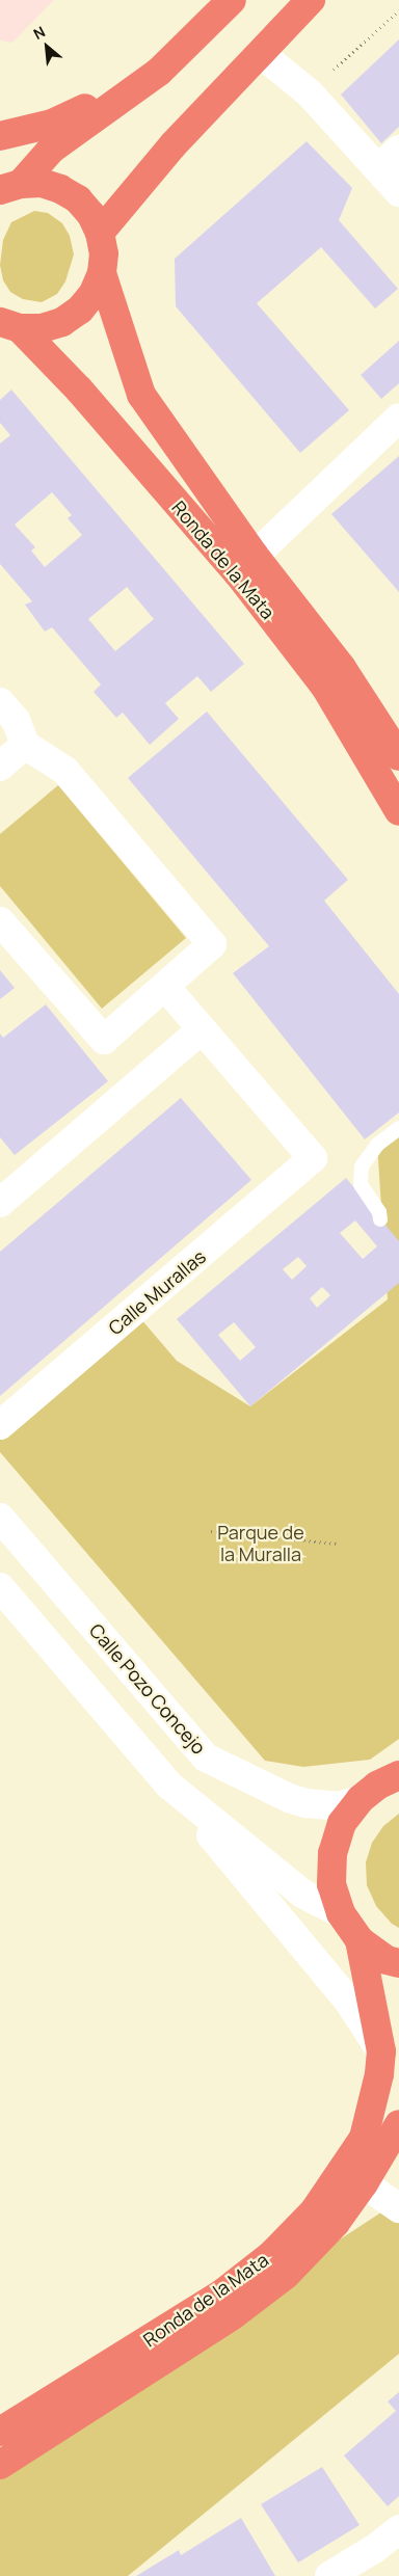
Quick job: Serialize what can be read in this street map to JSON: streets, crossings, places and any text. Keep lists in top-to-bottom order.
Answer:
{
  "streets": {
    "highway": ["Ronda de la Mata"],
    "street": ["Calle Murallas", "Calle Pozo Concejo"]
  },
  "parks": ["Parque de la Muralla"],
  "north": "top left"
}
